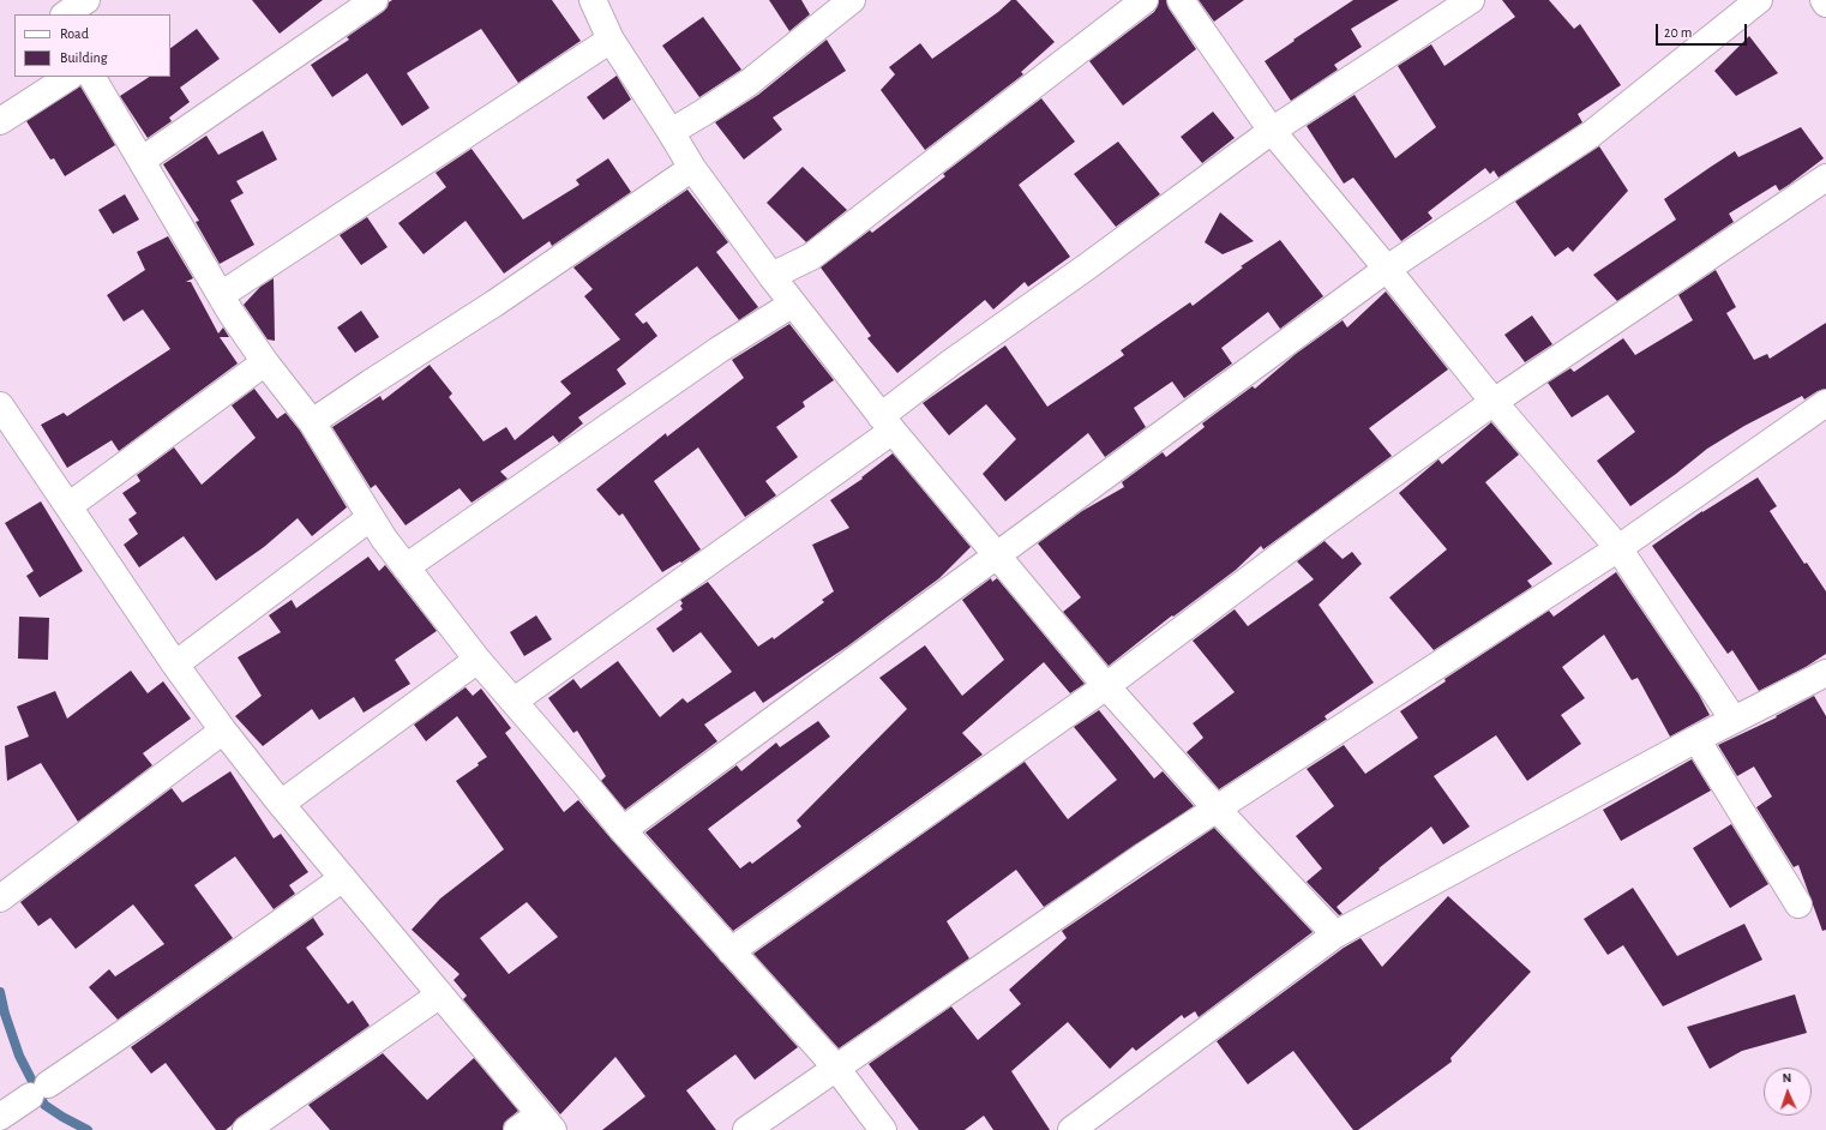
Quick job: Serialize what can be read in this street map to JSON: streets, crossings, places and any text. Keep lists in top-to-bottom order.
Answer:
{
  "legend": ["Road", "Building"],
  "scale_bar": "20 m",
  "north": "top"
}
